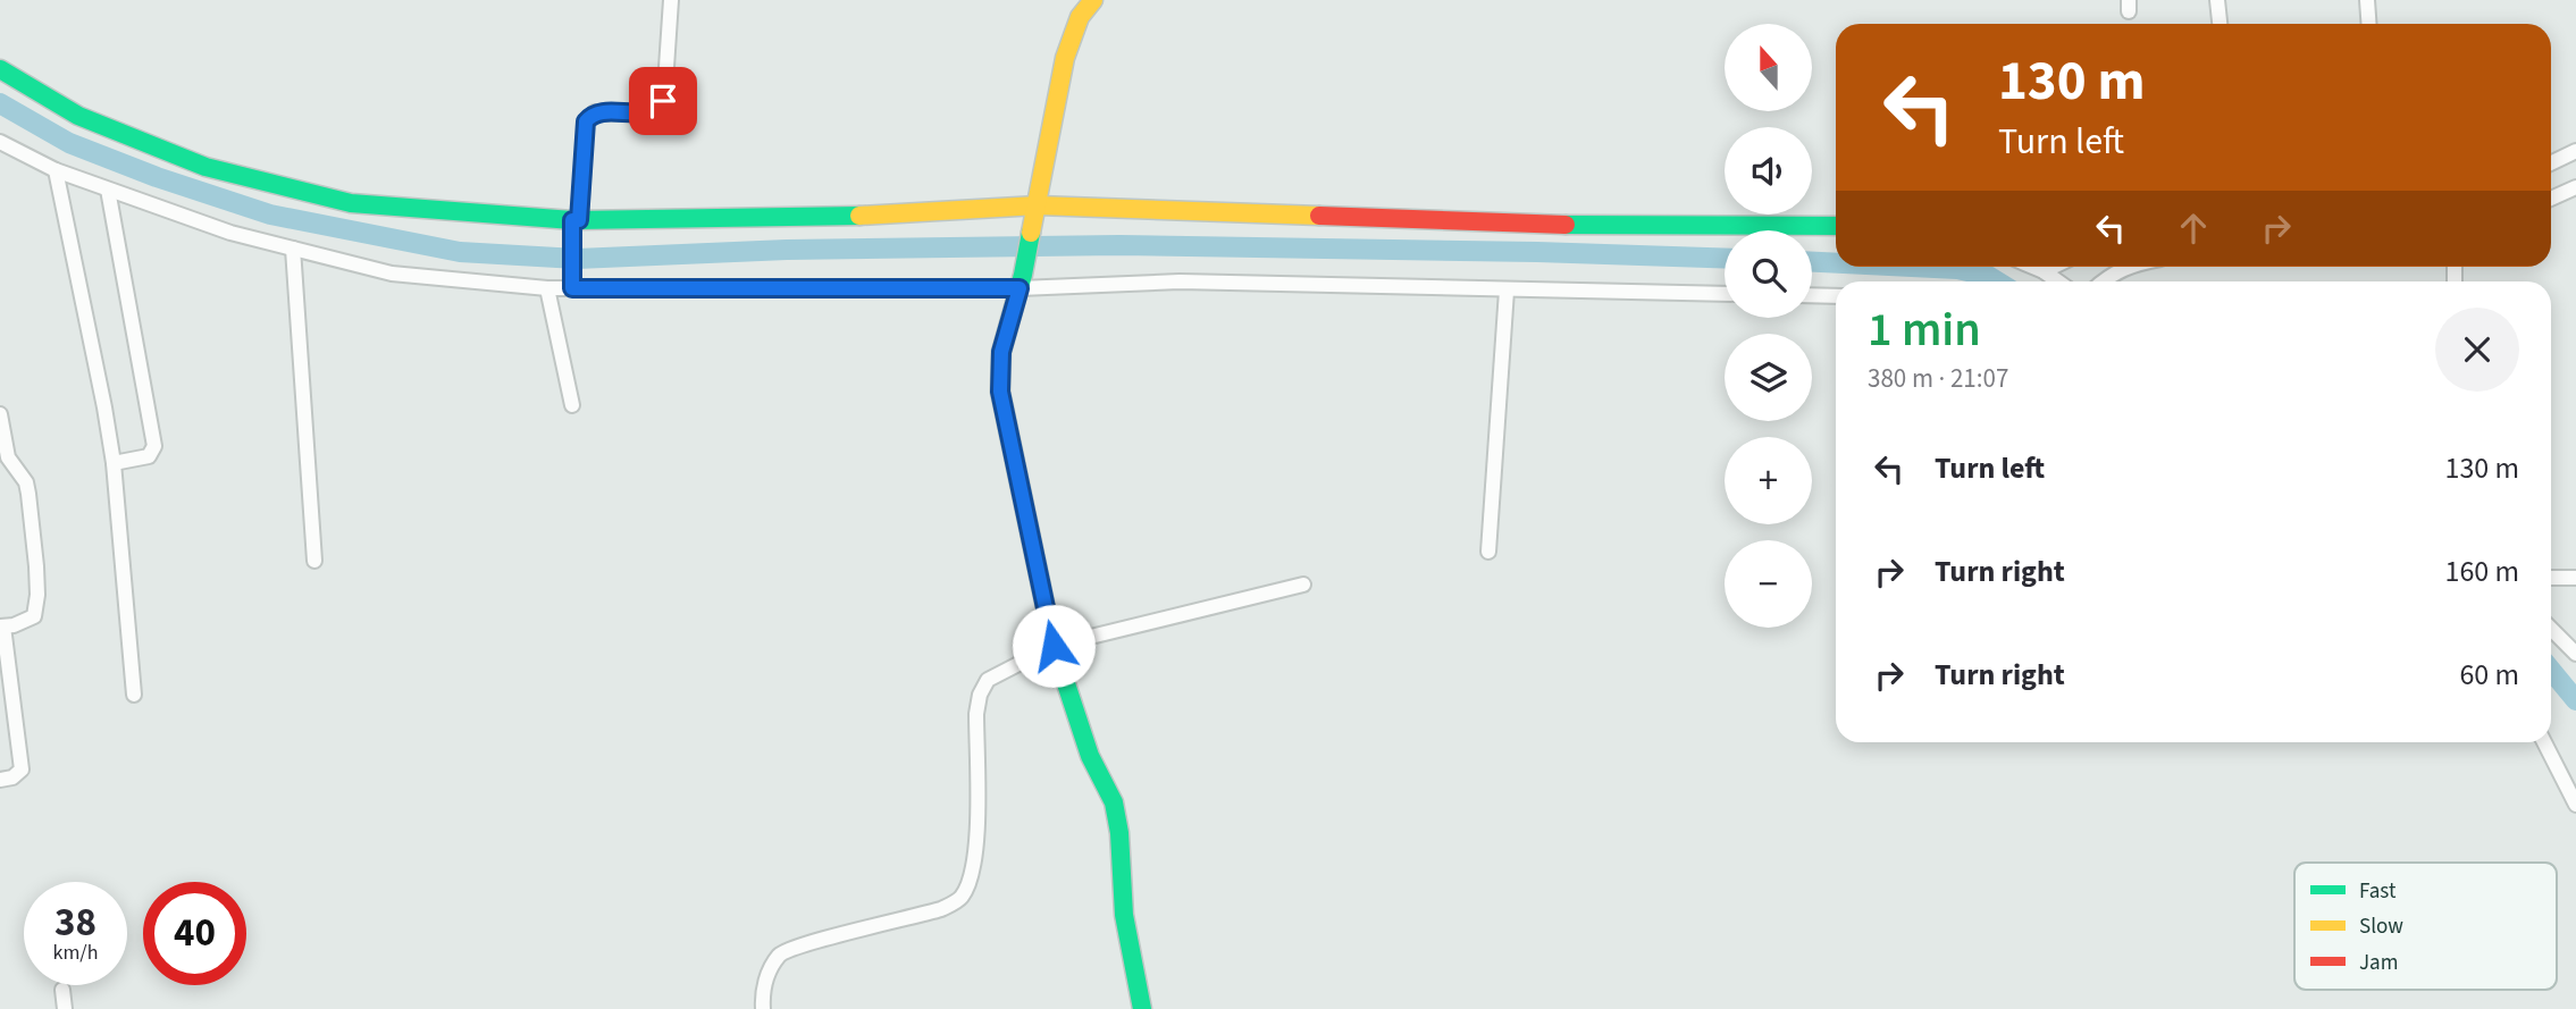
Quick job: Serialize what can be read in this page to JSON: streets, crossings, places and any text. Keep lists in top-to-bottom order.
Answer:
{
  "legend": ["Fast", "Slow", "Jam"],
  "north": "top",
  "page": {
    "map_buttons": ["+", "−"],
    "turn": ["130 m", "Turn left"],
    "heading": ["1 min", "380 m · 21:07"],
    "list": [
      {
        "name": "Turn left",
        "value": "130 m"
      },
      {
        "name": "Turn right",
        "value": "160 m"
      },
      {
        "name": "Turn right",
        "value": "60 m"
      }
    ],
    "speed": "38 km/h",
    "limit": "40"
  }
}
